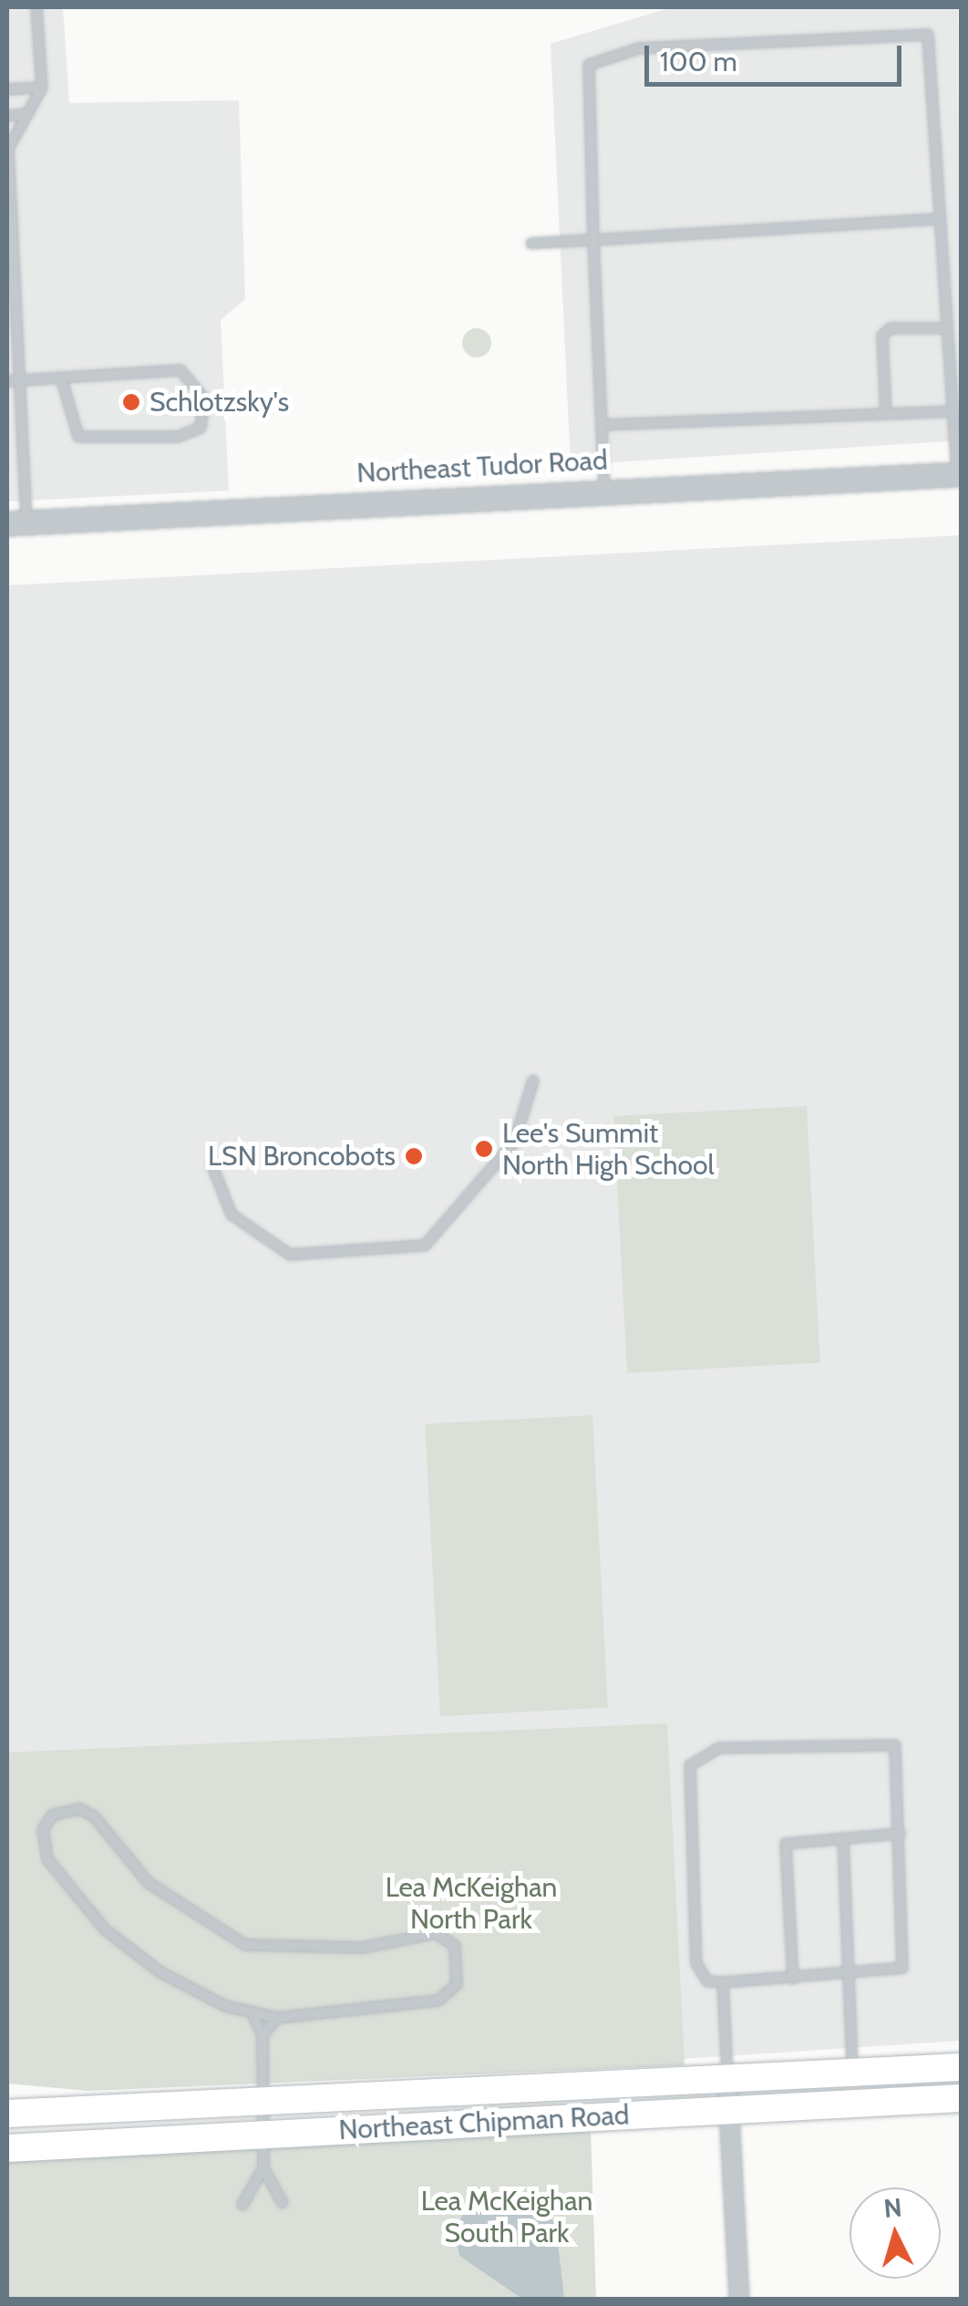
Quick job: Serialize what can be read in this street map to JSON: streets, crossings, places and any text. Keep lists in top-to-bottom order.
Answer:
{
  "streets": {
    "main road": ["Northeast Chipman Road"],
    "street": ["Northeast Tudor Road"]
  },
  "parks": ["Lea McKeighan North Park", "Lea McKeighan South Park"],
  "places": ["Schlotzsky's", "Lee's Summit North High School", "LSN Broncobots"],
  "scale_bar": "100 m",
  "north": "top"
}
